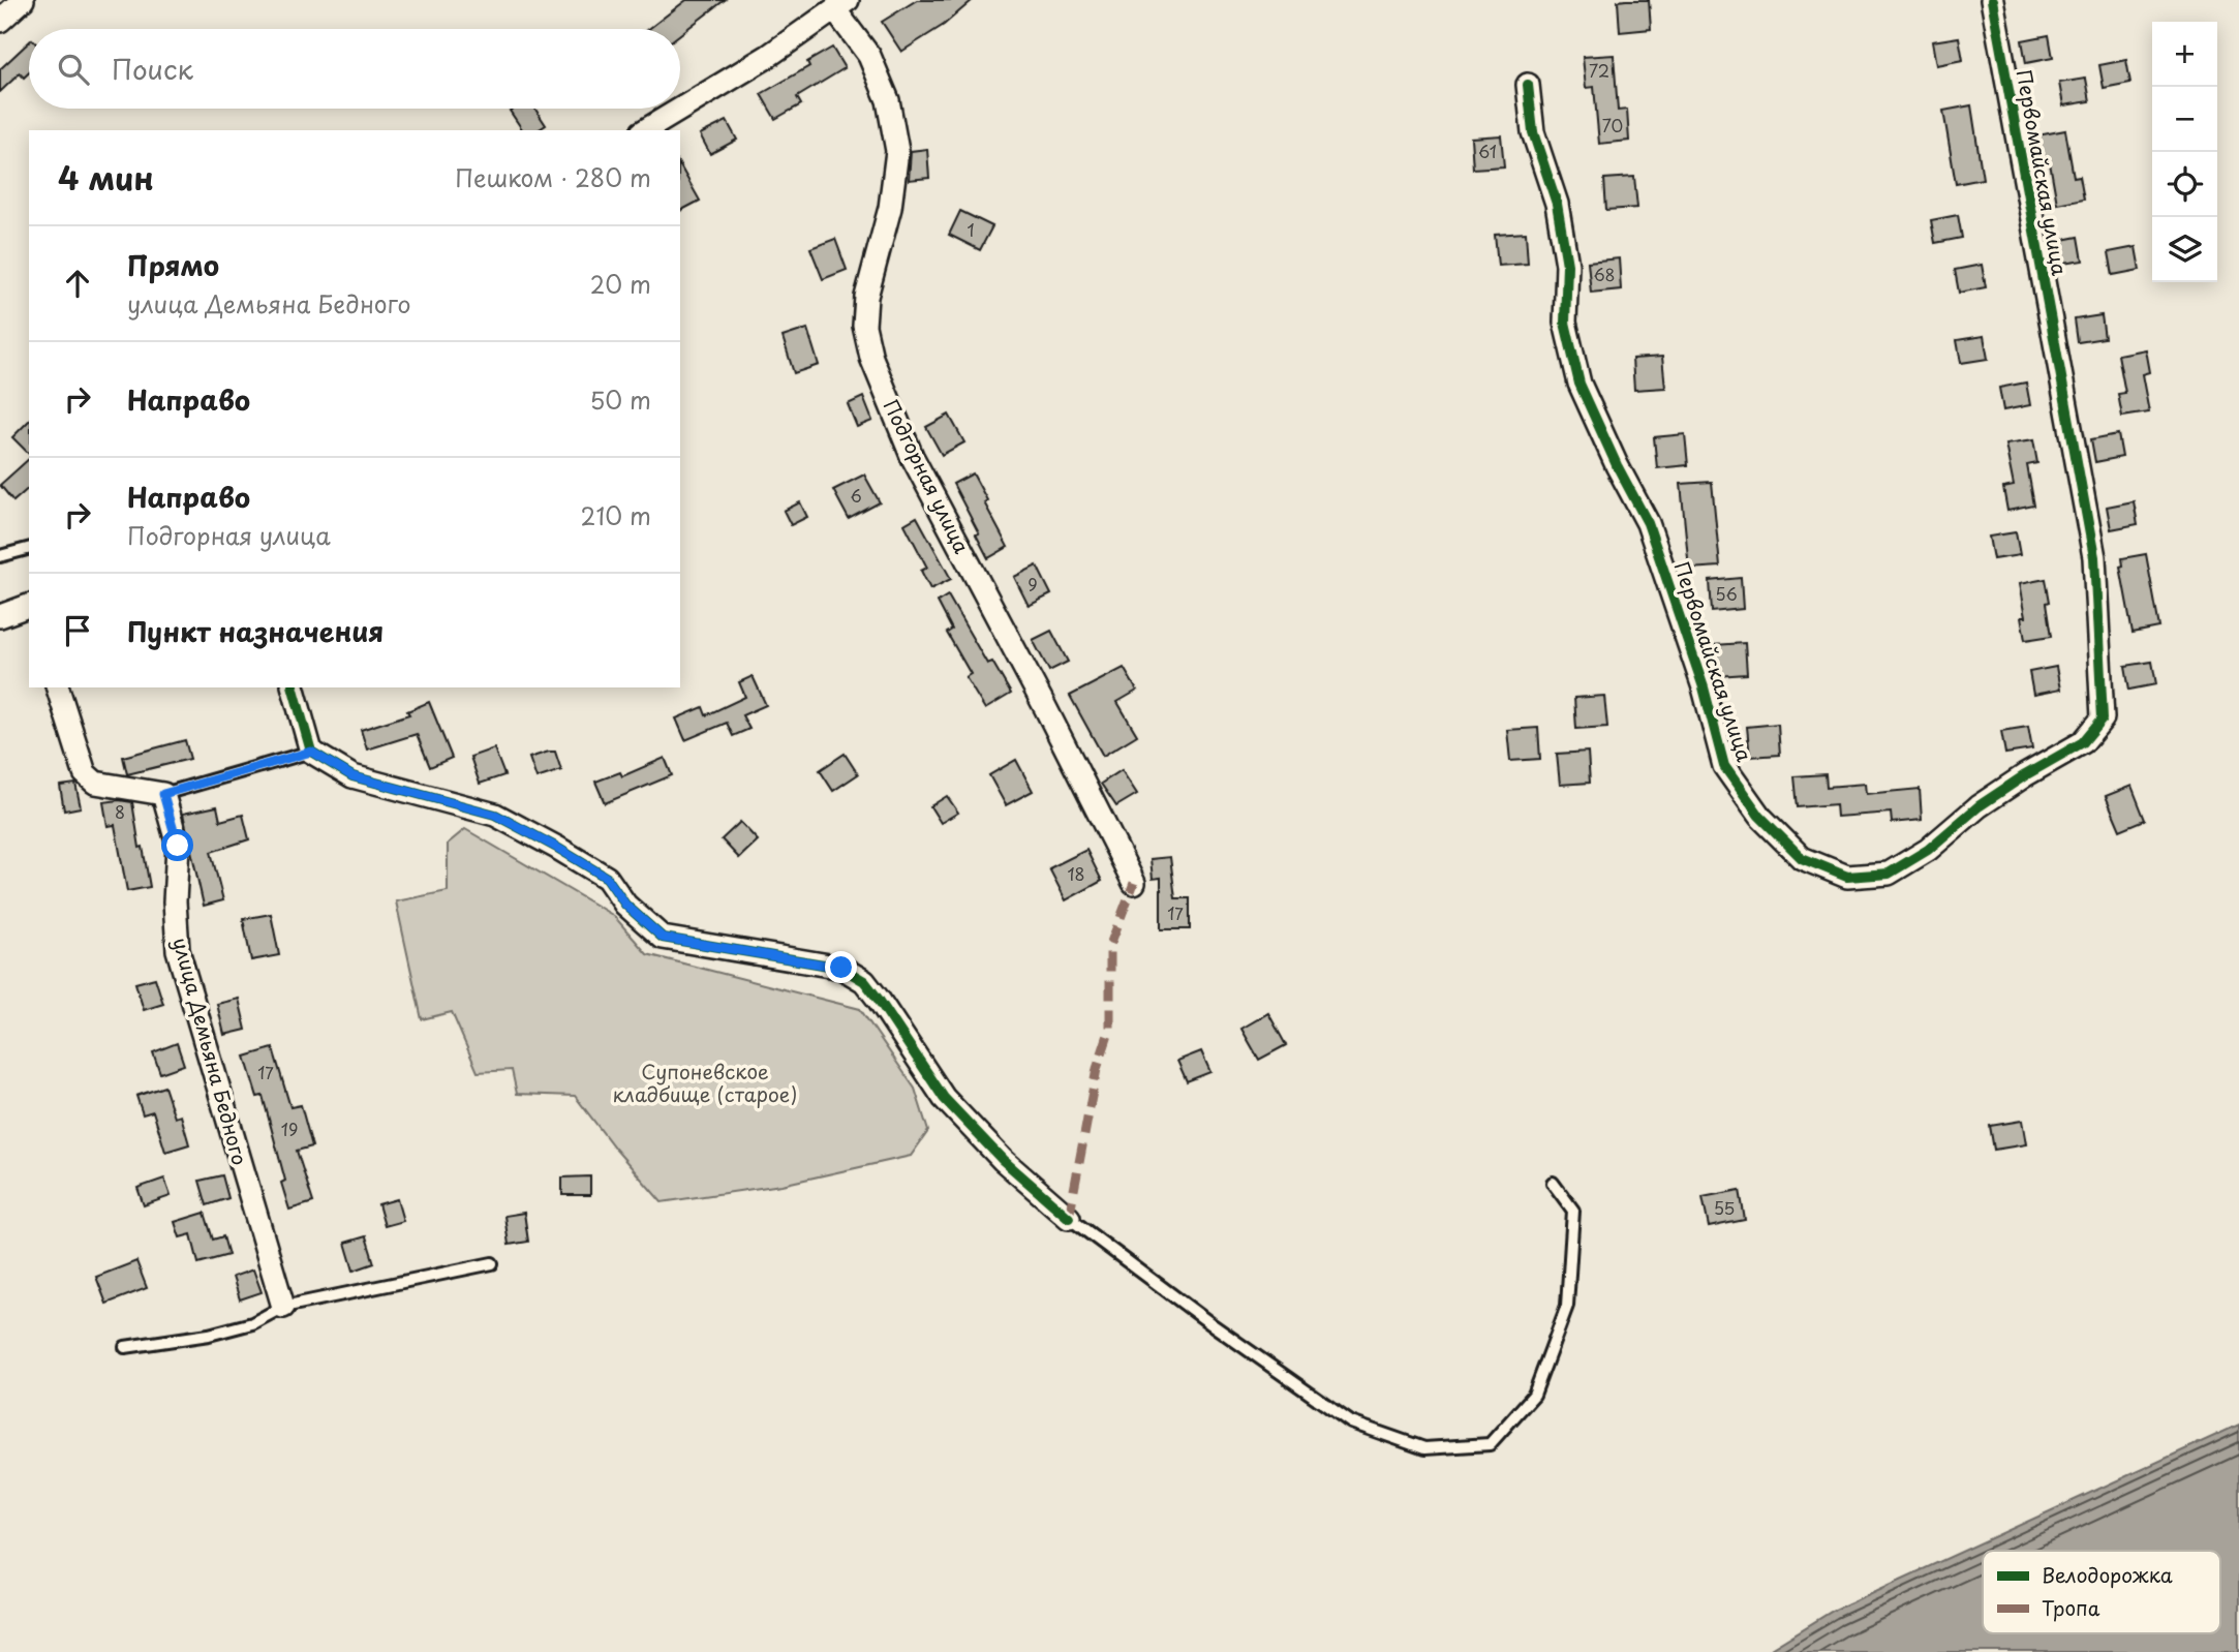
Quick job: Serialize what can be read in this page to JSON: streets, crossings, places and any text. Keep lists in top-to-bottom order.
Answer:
{
  "streets": {
    "street": ["Первомайская улица", "Подгорная улица", "улица Демьяна Бедного"]
  },
  "parks": ["Супоневское кладбище (старое)"],
  "house_numbers": [
    "72",
    "70",
    "61",
    "1",
    "68",
    "6",
    "9",
    "56",
    "8",
    "18",
    "17",
    "17",
    "19",
    "55"
  ],
  "legend": ["Велодорожка", "Тропа"],
  "page": {
    "map_buttons": ["+", "−"],
    "search": "Поиск",
    "heading": ["4 мин", "Пешком · 280 m"],
    "list": [
      ["Прямо", "улица Демьяна Бедного", "20 m"],
      ["Направо", "50 m"],
      ["Направо", "Подгорная улица", "210 m"],
      "Пункт назначения"
    ]
  }
}
